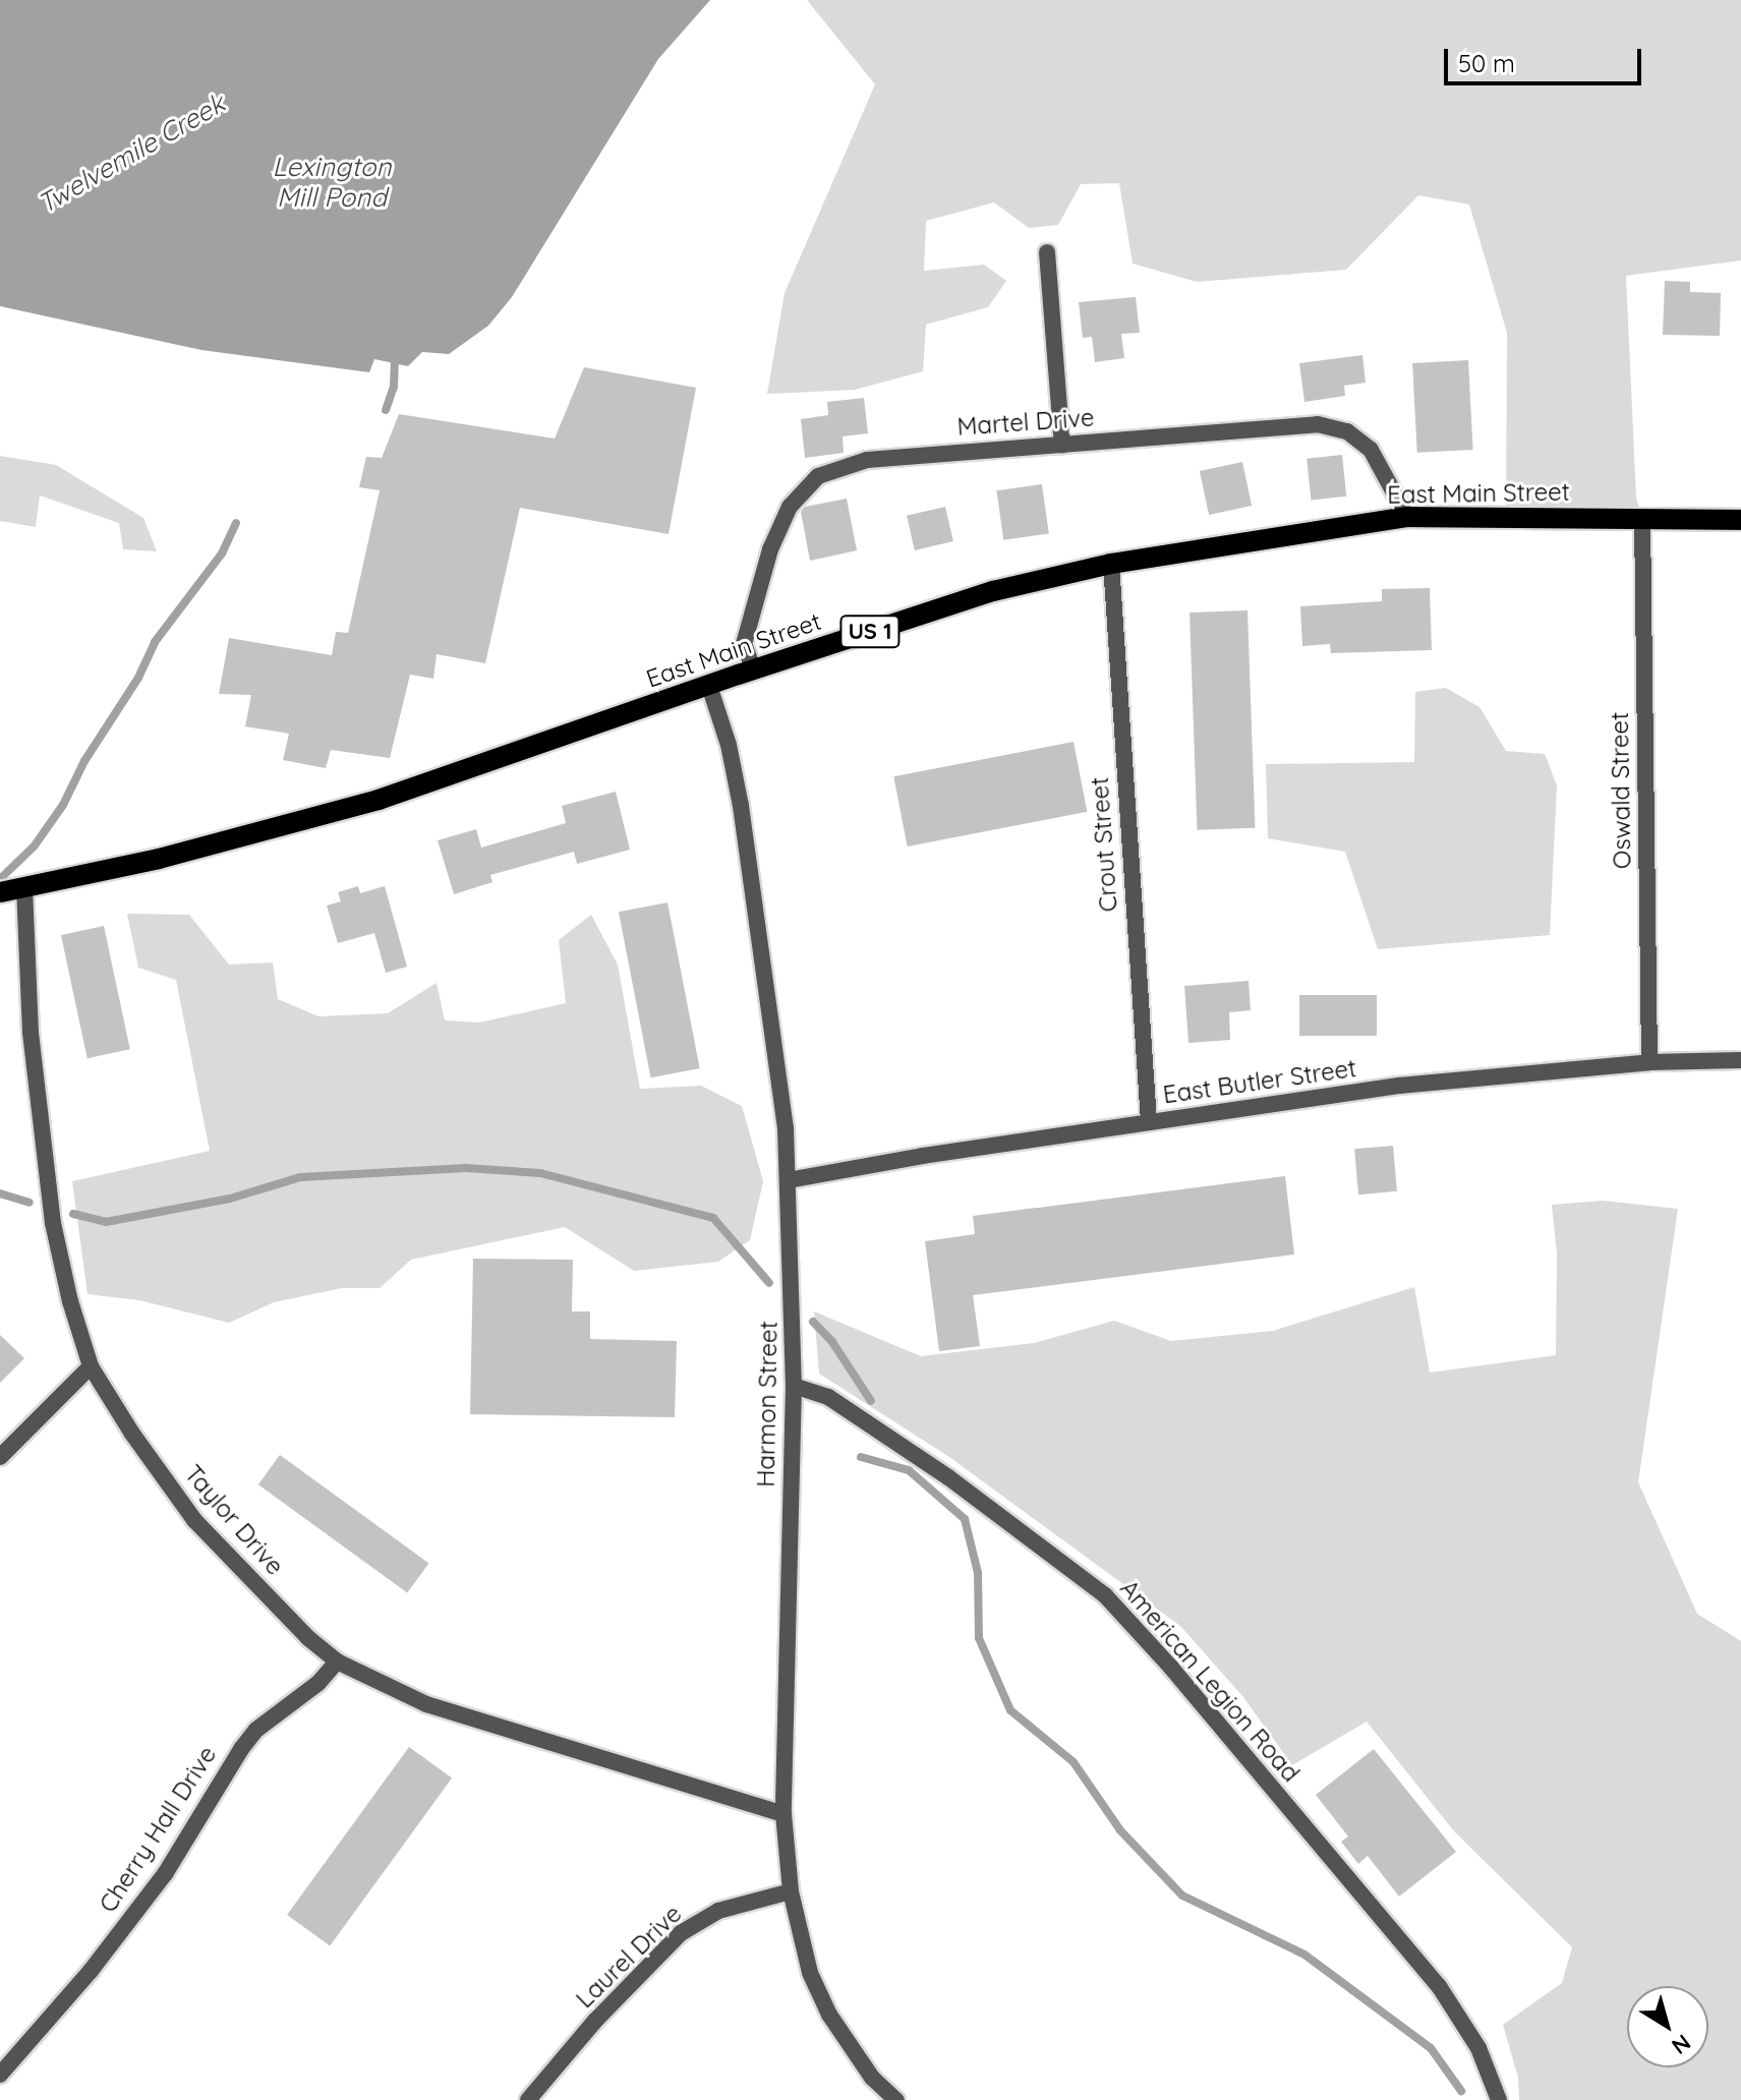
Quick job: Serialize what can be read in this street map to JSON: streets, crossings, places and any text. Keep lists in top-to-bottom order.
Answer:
{
  "streets": {
    "main road": ["East Main Street", "US 1"],
    "street": [
      "Martel Drive",
      "Oswald Street",
      "Crout Street",
      "East Butler Street",
      "Harmon Street",
      "Taylor Drive",
      "American Legion Road",
      "Cherry Hall Drive",
      "Laurel Drive"
    ]
  },
  "crossings": [
    ["Martel Drive", "East Main Street"],
    ["East Main Street", "Oswald Street"],
    ["East Main Street", "Crout Street"],
    ["East Main Street", "Harmon Street"],
    ["East Main Street", "Taylor Drive"],
    ["Oswald Street", "East Butler Street"],
    ["Crout Street", "East Butler Street"],
    ["East Butler Street", "Harmon Street"],
    ["Harmon Street", "Taylor Drive"],
    ["Harmon Street", "American Legion Road"],
    ["Harmon Street", "Laurel Drive"],
    ["Taylor Drive", "Cherry Hall Drive"]
  ],
  "water": ["Twelvemile Creek", "Lexington Mill Pond"],
  "scale_bar": "50 m",
  "north": "bottom right"
}
